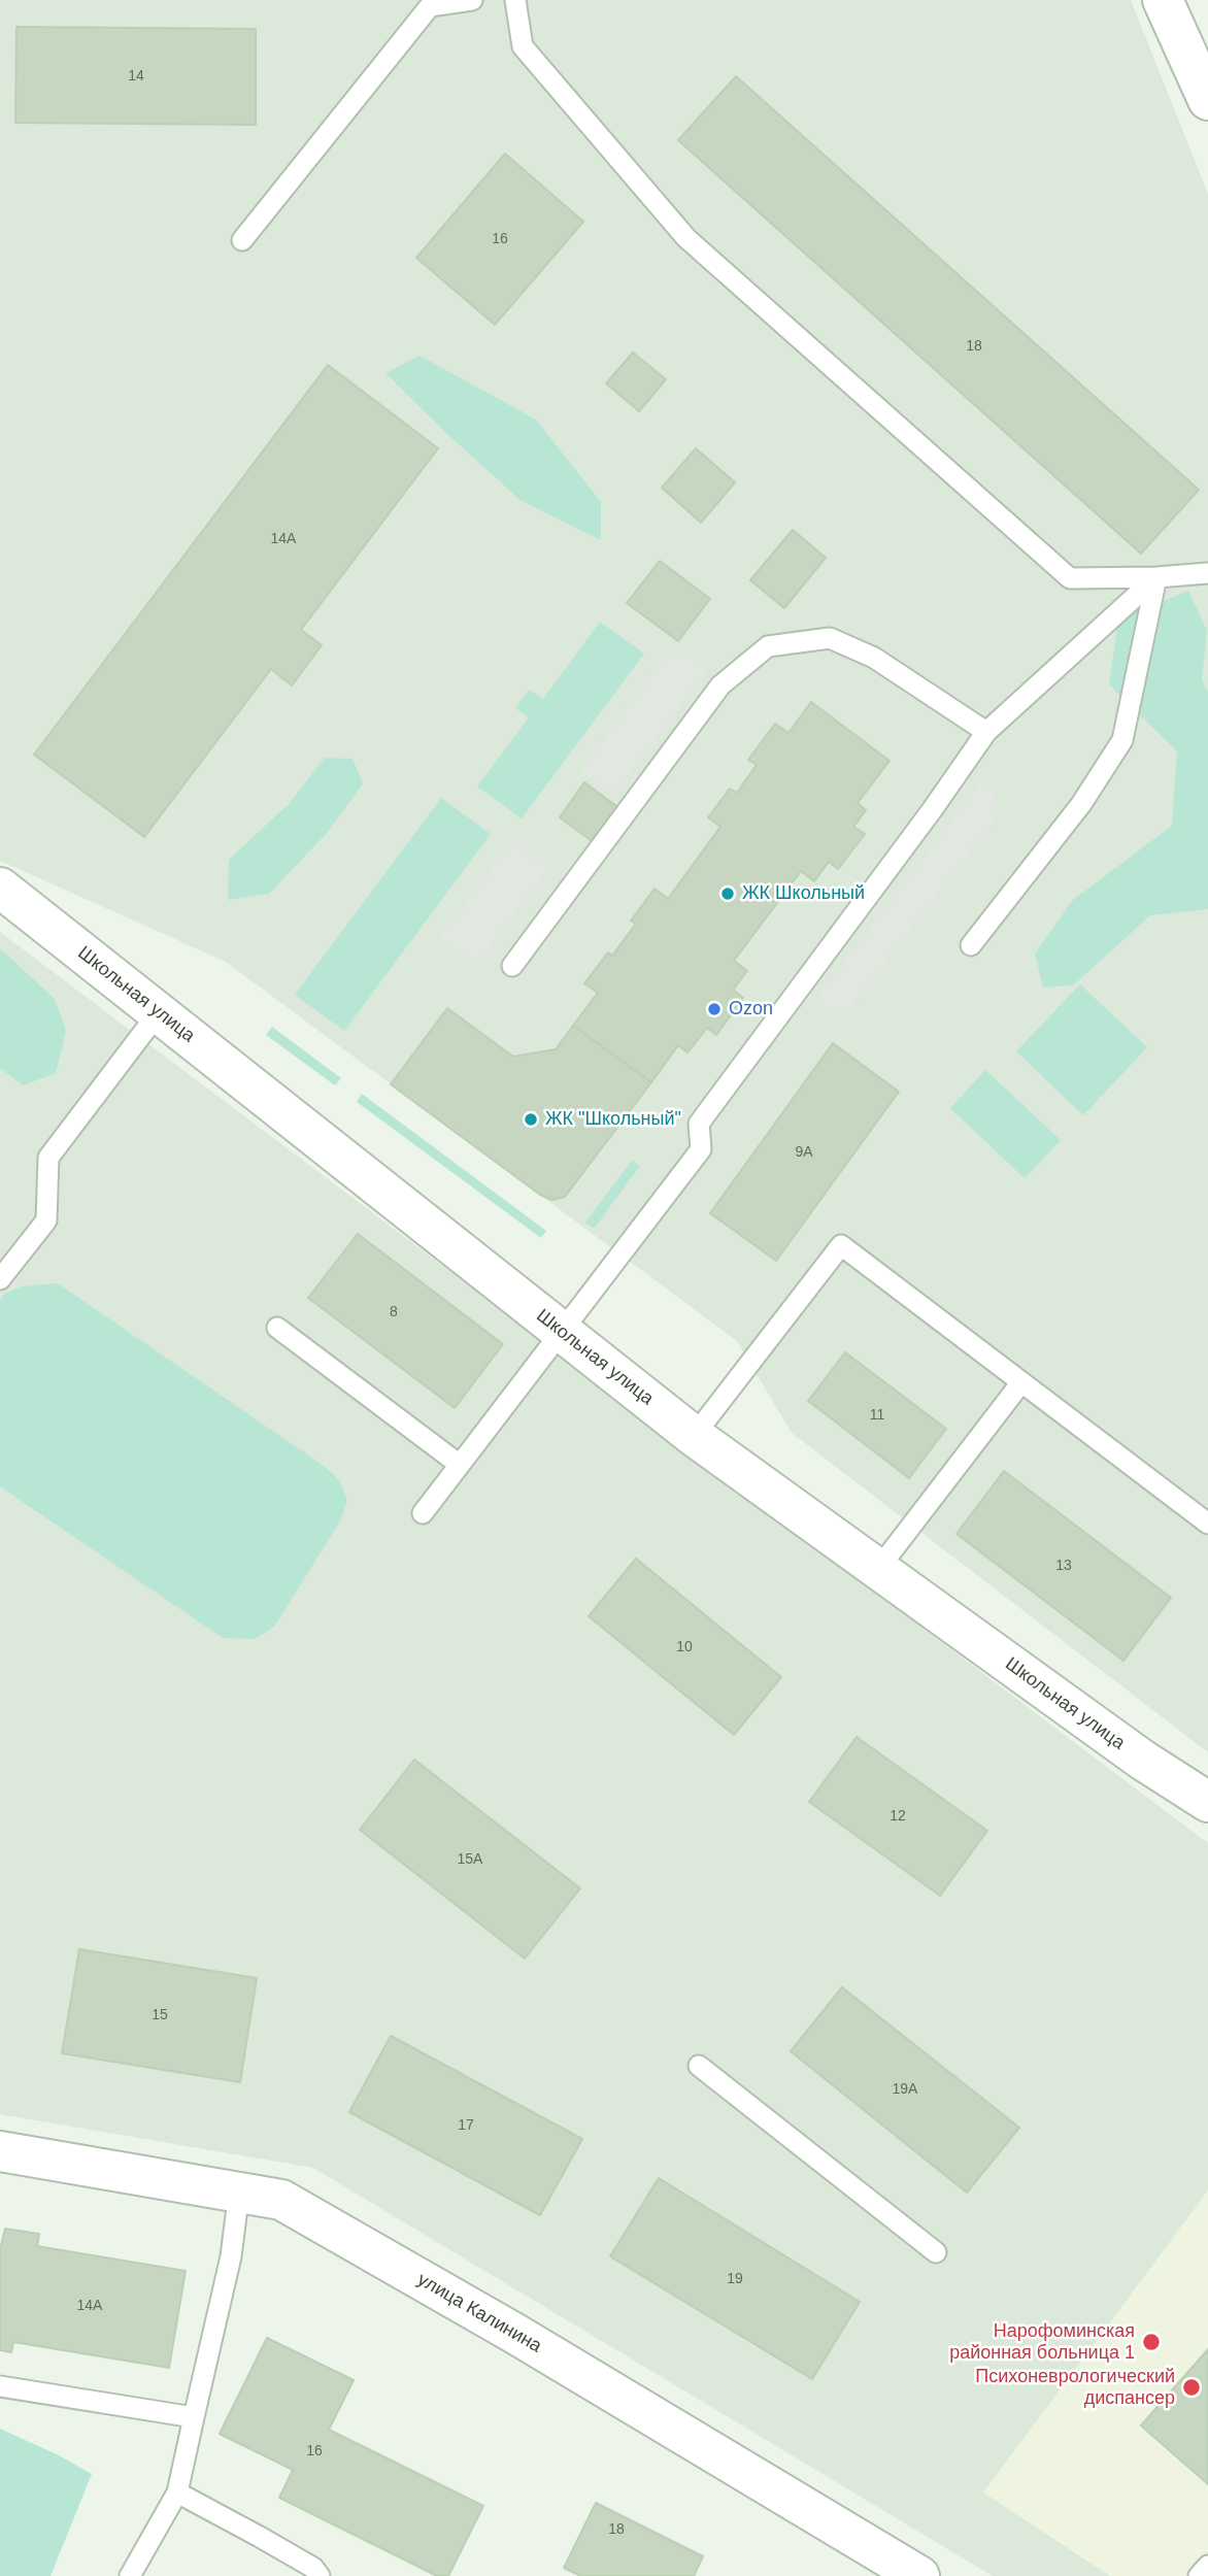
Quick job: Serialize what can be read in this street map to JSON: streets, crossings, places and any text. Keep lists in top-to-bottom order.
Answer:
{
  "streets": {
    "street": ["Школьная улица", "улица Калинина"]
  },
  "places": [
    "ЖК Школьный",
    "Ozon",
    "ЖК \"Школьный\"",
    "Нарофоминская районная больница 1",
    "Психоневрологический диспансер"
  ],
  "house_numbers": [
    "14",
    "16",
    "18",
    "14А",
    "9А",
    "8",
    "11",
    "13",
    "10",
    "12",
    "15А",
    "15",
    "19А",
    "17",
    "19",
    "14А",
    "16",
    "18"
  ]
}
